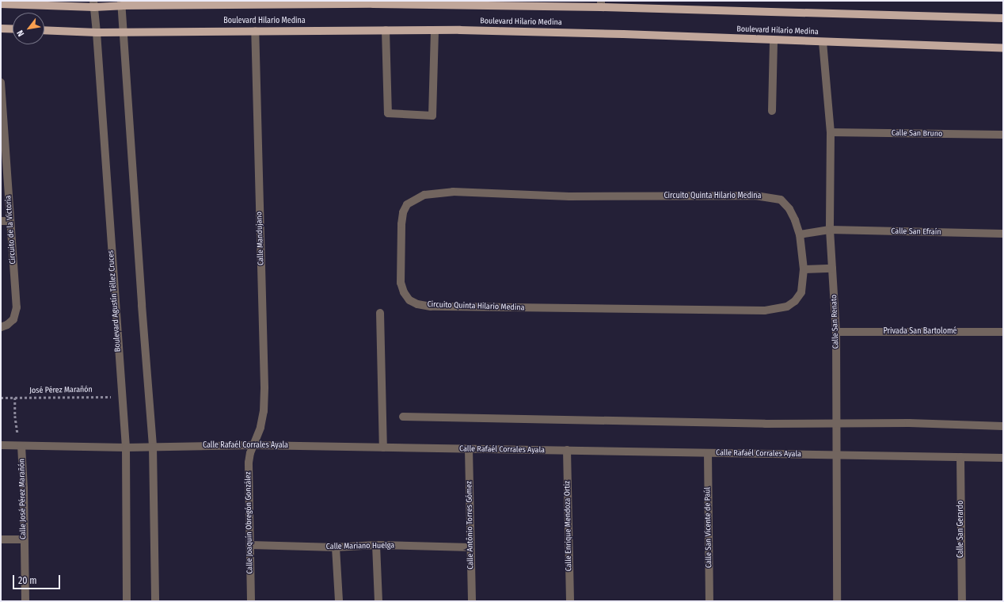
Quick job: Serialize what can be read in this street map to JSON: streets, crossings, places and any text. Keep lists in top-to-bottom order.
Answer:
{
  "streets": {
    "main road": ["Boulevard Hilario Medina"],
    "street": [
      "Calle San Bruno",
      "Circuito Quinta Hilario Medina",
      "Circuito de la Victoria",
      "Calle San Efraín",
      "Calle Mandujano",
      "Boulevard Agustín Téllez Cruces",
      "Calle San Renato",
      "Privada San Bartolomé",
      "Calle Rafaél Corrales Ayala",
      "Calle José Pérez Marañón",
      "Calle Joaquín Obregón González",
      "Calle Antônio Torres Gómez",
      "Calle Enrique Mendoza Ortiz",
      "Calle San Vicente de Paúl",
      "Calle San Gerardo",
      "Calle Mariano Huelga"
    ],
    "path": ["José Pérez Marañón"]
  },
  "crossings": [
    ["Boulevard Hilario Medina", "Calle Mandujano"],
    ["Boulevard Hilario Medina", "Boulevard Agustín Téllez Cruces"],
    ["Boulevard Hilario Medina", "Calle San Renato"],
    ["Calle San Bruno", "Calle San Renato"],
    ["Calle San Efraín", "Calle San Renato"],
    ["Calle Mandujano", "Calle Rafaél Corrales Ayala"],
    ["Calle Mandujano", "Calle Joaquín Obregón González"],
    ["Boulevard Agustín Téllez Cruces", "José Pérez Marañón"],
    ["Boulevard Agustín Téllez Cruces", "Calle Rafaél Corrales Ayala"],
    ["Calle San Renato", "Privada San Bartolomé"],
    ["Calle San Renato", "Calle Rafaél Corrales Ayala"],
    ["Calle Rafaél Corrales Ayala", "Calle José Pérez Marañón"],
    ["Calle Rafaél Corrales Ayala", "Calle Joaquín Obregón González"],
    ["Calle Rafaél Corrales Ayala", "Calle Antônio Torres Gómez"],
    ["Calle Rafaél Corrales Ayala", "Calle Enrique Mendoza Ortiz"],
    ["Calle Rafaél Corrales Ayala", "Calle San Vicente de Paúl"],
    ["Calle Rafaél Corrales Ayala", "Calle San Gerardo"],
    ["Calle Joaquín Obregón González", "Calle Mariano Huelga"],
    ["Calle Antônio Torres Gómez", "Calle Mariano Huelga"]
  ],
  "scale_bar": "20 m",
  "north": "bottom left"
}
